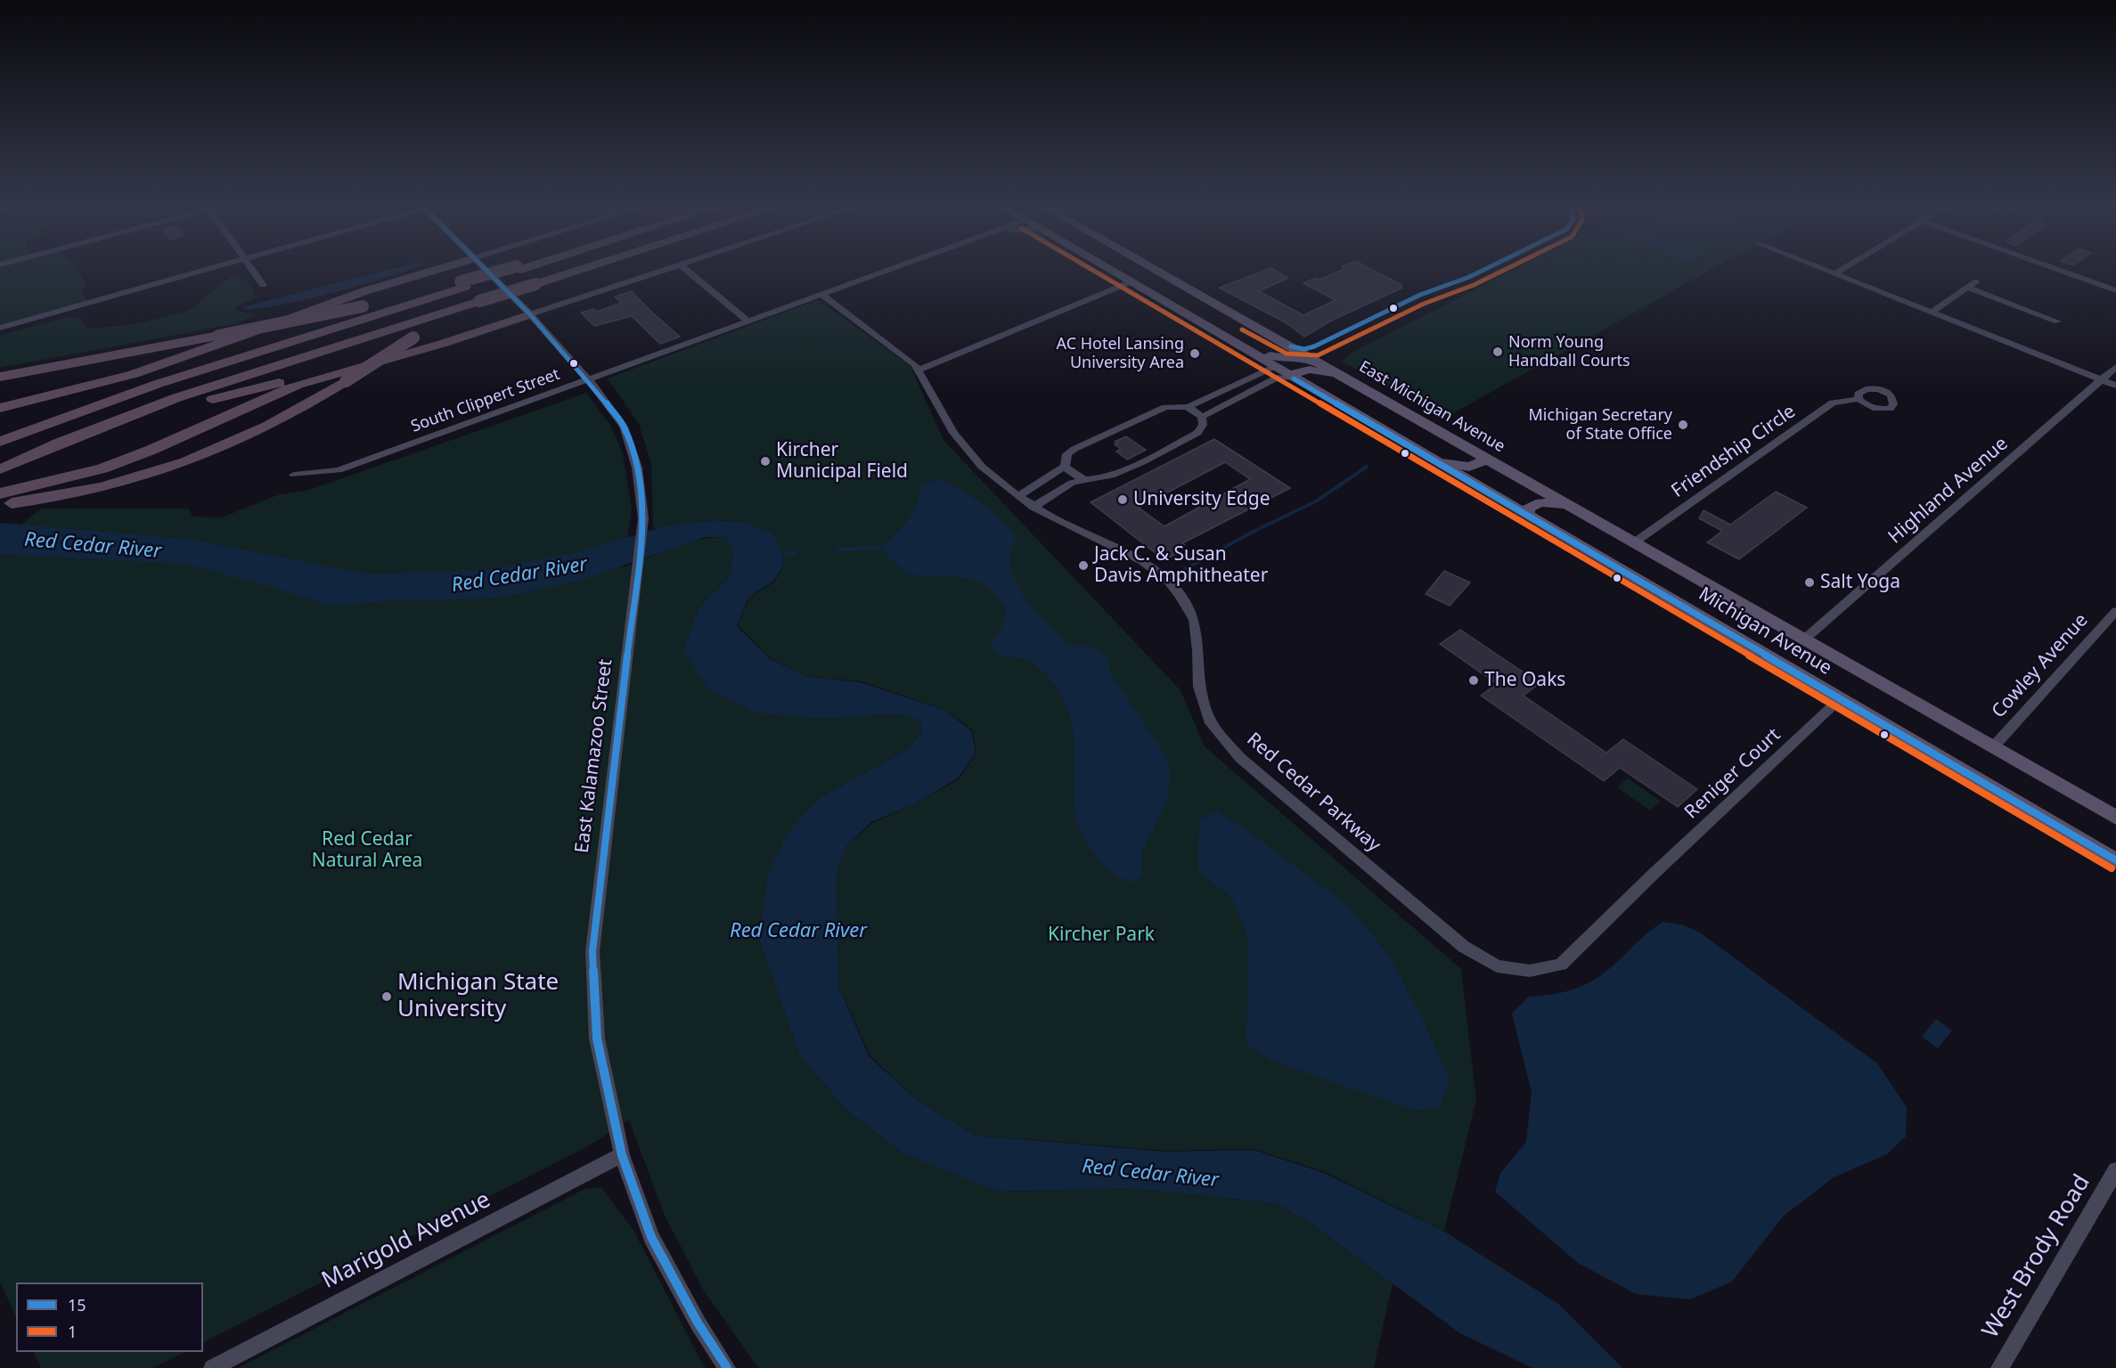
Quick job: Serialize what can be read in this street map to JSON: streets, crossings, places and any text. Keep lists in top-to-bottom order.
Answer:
{
  "streets": {
    "main road": ["East Michigan Avenue", "Michigan Avenue"],
    "street": [
      "South Clippert Street",
      "Friendship Circle",
      "Highland Avenue",
      "Cowley Avenue",
      "East Kalamazoo Street",
      "Reniger Court",
      "Red Cedar Parkway",
      "Marigold Avenue",
      "West Brody Road"
    ]
  },
  "crossings": [
    ["South Clippert Street", "East Kalamazoo Street"],
    ["South Clippert Street", "Red Cedar Parkway"],
    ["East Michigan Avenue", "Friendship Circle"],
    ["East Michigan Avenue", "Michigan Avenue"],
    ["Highland Avenue", "Michigan Avenue"],
    ["Michigan Avenue", "Cowley Avenue"],
    ["Michigan Avenue", "Reniger Court"],
    ["East Kalamazoo Street", "Marigold Avenue"],
    ["Reniger Court", "Red Cedar Parkway"]
  ],
  "water": ["Red Cedar River"],
  "parks": ["Red Cedar Natural Area", "Kircher Park"],
  "places": [
    "Norm Young Handball Courts",
    "AC Hotel Lansing University Area",
    "Michigan Secretary of State Office",
    "Kircher Municipal Field",
    "University Edge",
    "Jack C. & Susan Davis Amphitheater",
    "Salt Yoga",
    "The Oaks",
    "Michigan State University"
  ],
  "lines": ["transit line 15", "transit line 1"],
  "legend": ["15", "1"]
}
